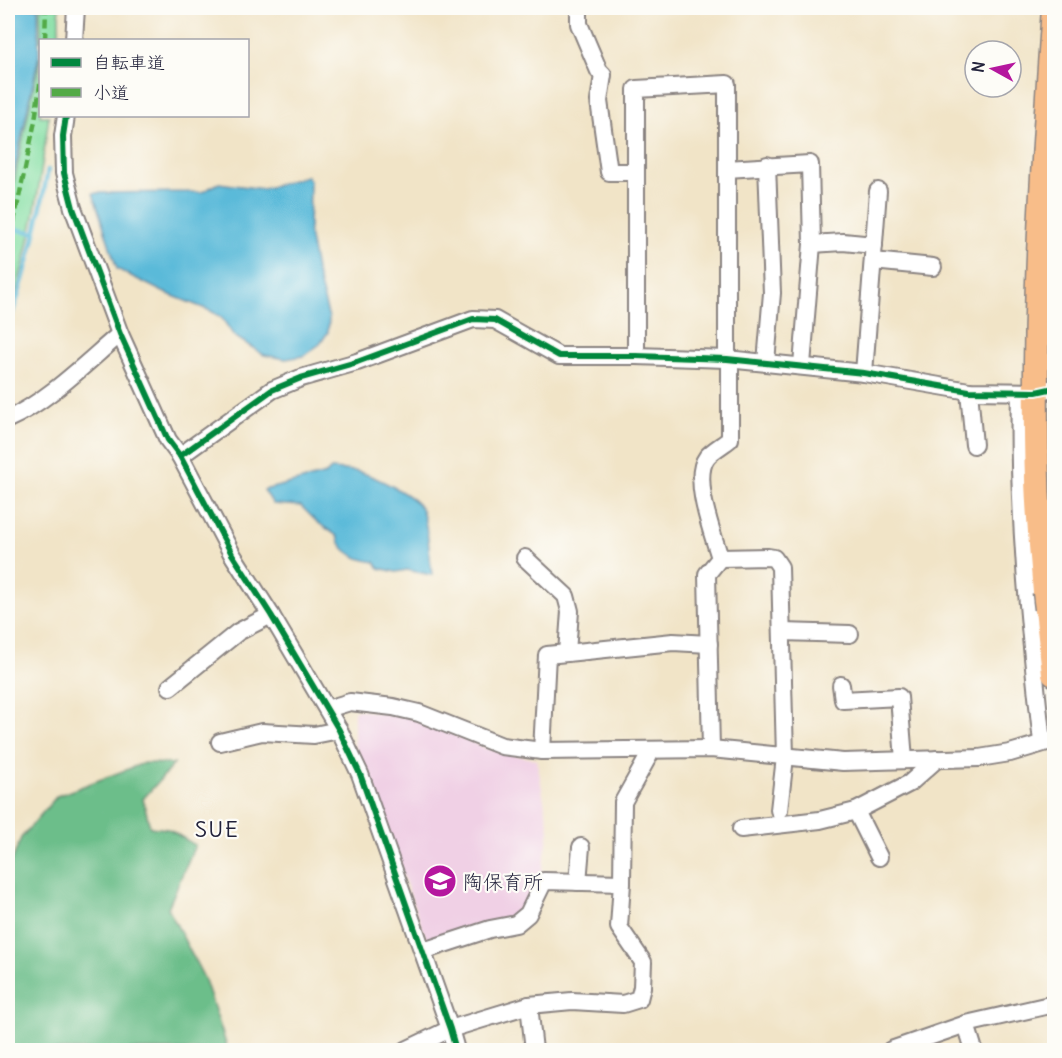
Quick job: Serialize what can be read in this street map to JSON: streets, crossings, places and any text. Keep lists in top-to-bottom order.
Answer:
{
  "districts": ["SUE"],
  "places": {
    "school or university": ["陶保育所"]
  },
  "legend": ["自転車道", "小道"],
  "north": "left"
}
